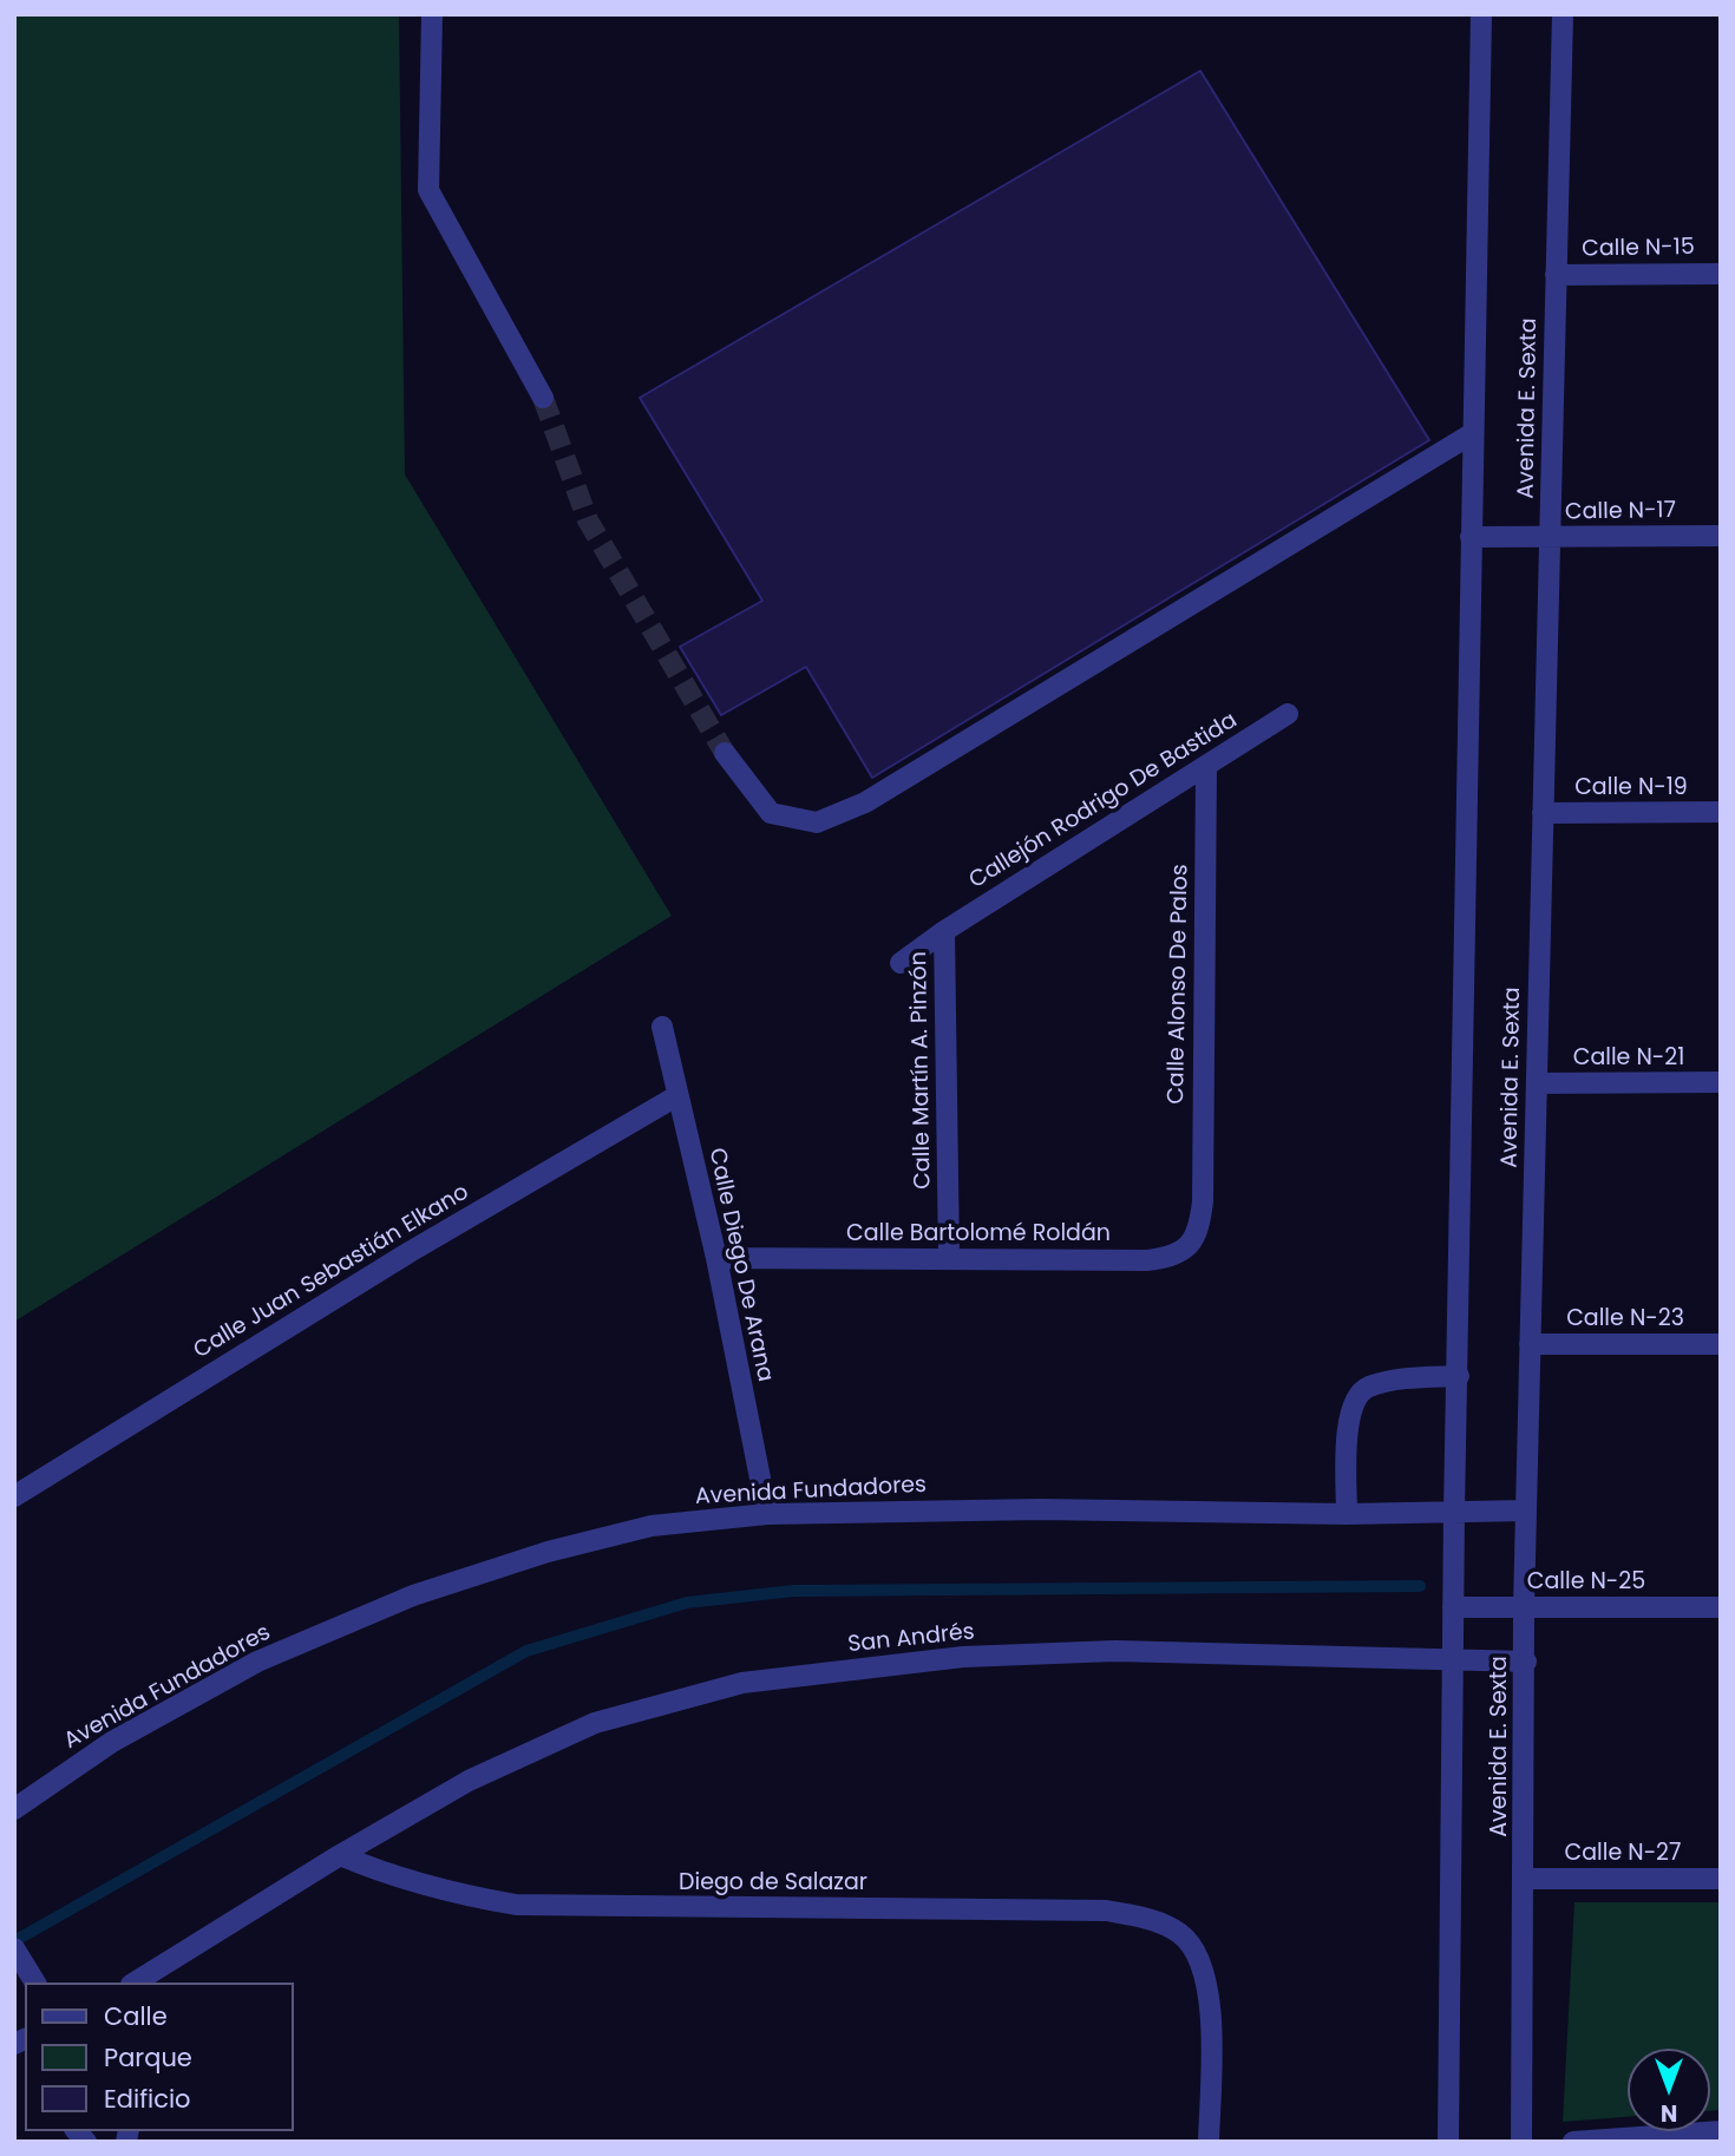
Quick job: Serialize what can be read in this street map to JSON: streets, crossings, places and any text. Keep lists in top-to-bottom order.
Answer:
{
  "streets": {
    "street": [
      "Calle N-15",
      "Avenida E. Sexta",
      "Calle N-17",
      "Calle N-19",
      "Callejón Rodrigo De Bastida",
      "Calle Alonso De Palos",
      "Calle N-21",
      "Calle Martín A. Pinzón",
      "Calle Bartolomé Roldán",
      "Calle Diego De Arana",
      "Calle Juan Sebastián Elkano",
      "Calle N-23",
      "Avenida Fundadores",
      "Calle N-25",
      "San Andrés",
      "Calle N-27",
      "Diego de Salazar"
    ]
  },
  "crossings": [
    ["Calle N-15", "Avenida E. Sexta"],
    ["Avenida E. Sexta", "Calle N-17"],
    ["Avenida E. Sexta", "Calle N-19"],
    ["Avenida E. Sexta", "Calle N-21"],
    ["Avenida E. Sexta", "Calle N-23"],
    ["Avenida E. Sexta", "Avenida Fundadores"],
    ["Avenida E. Sexta", "Calle N-25"],
    ["Avenida E. Sexta", "San Andrés"],
    ["Avenida E. Sexta", "Calle N-27"],
    ["Callejón Rodrigo De Bastida", "Calle Alonso De Palos"],
    ["Callejón Rodrigo De Bastida", "Calle Martín A. Pinzón"],
    ["Calle Alonso De Palos", "Calle Bartolomé Roldán"],
    ["Calle Martín A. Pinzón", "Calle Bartolomé Roldán"],
    ["Calle Bartolomé Roldán", "Calle Diego De Arana"],
    ["Calle Diego De Arana", "Calle Juan Sebastián Elkano"],
    ["Calle Diego De Arana", "Avenida Fundadores"],
    ["San Andrés", "Diego de Salazar"]
  ],
  "legend": ["Calle", "Parque", "Edificio"],
  "north": "bottom"
}
